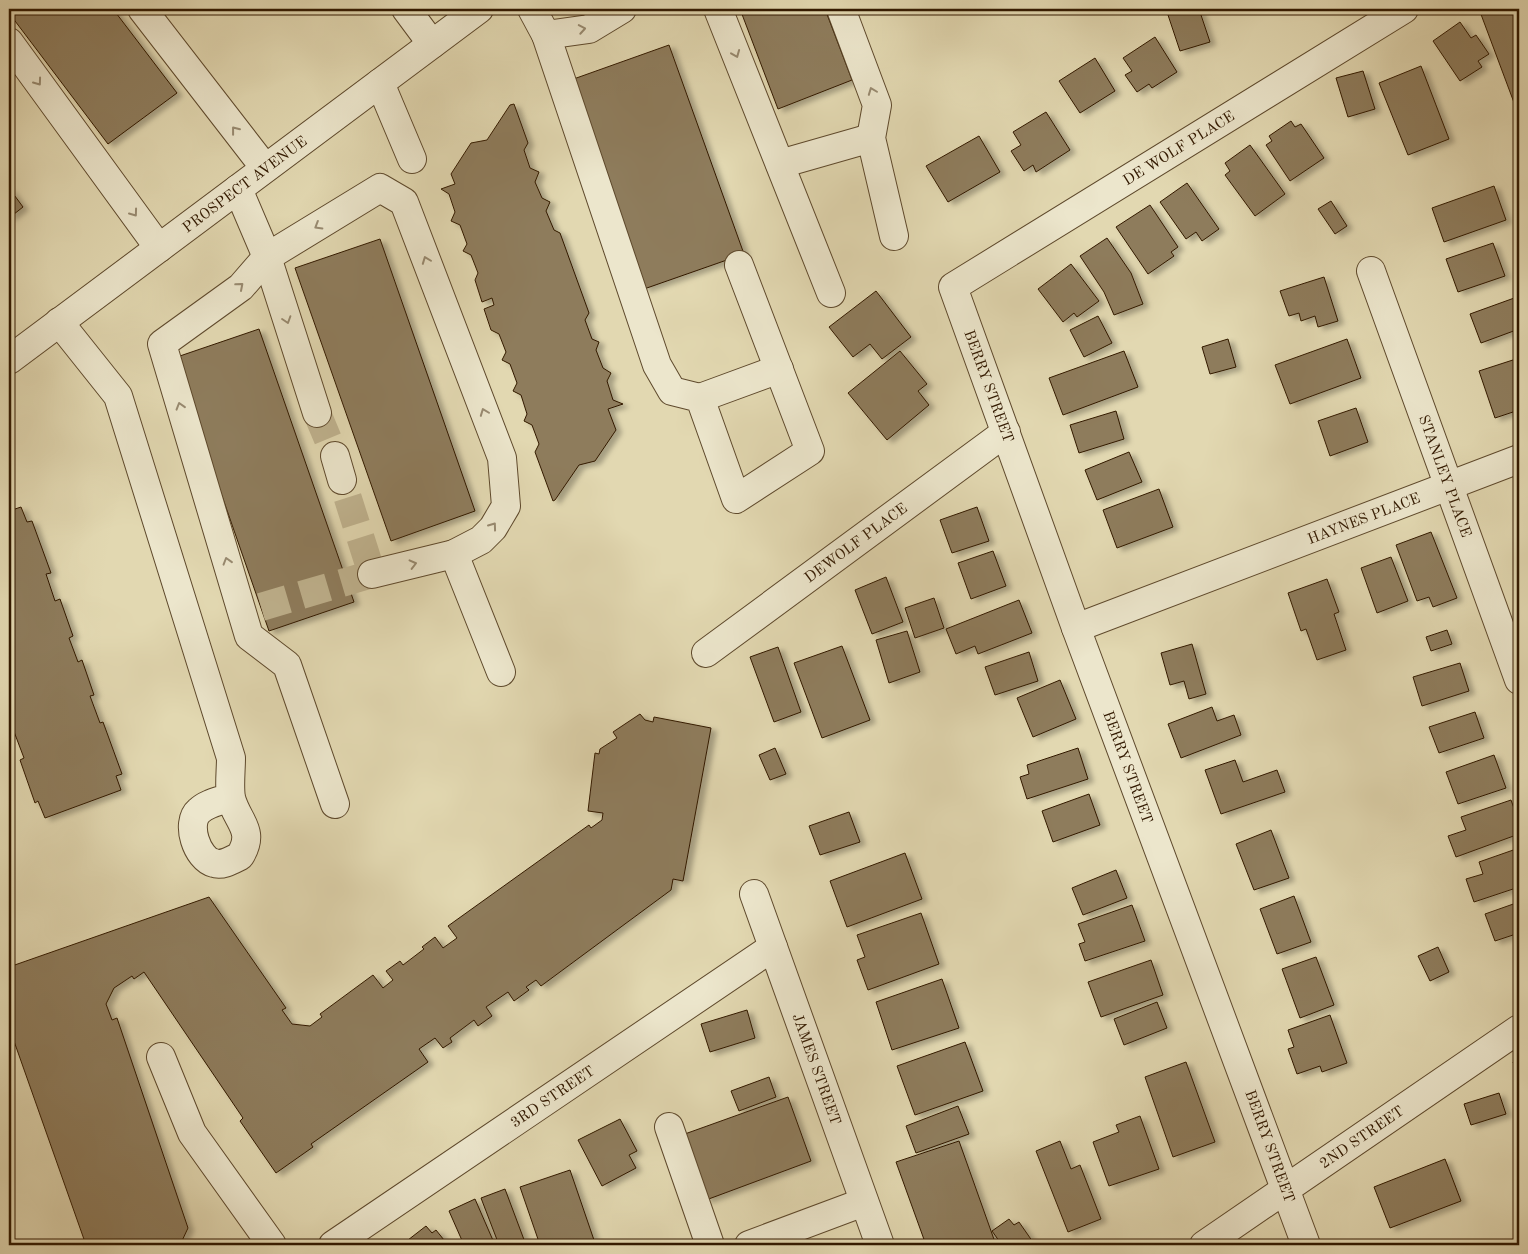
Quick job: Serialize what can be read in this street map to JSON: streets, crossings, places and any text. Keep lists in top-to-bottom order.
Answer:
{
  "streets": {
    "street": [
      "DE WOLF PLACE",
      "PROSPECT AVENUE",
      "BERRY STREET",
      "STANLEY PLACE",
      "HAYNES PLACE",
      "DEWOLF PLACE",
      "JAMES STREET",
      "3RD STREET",
      "2ND STREET"
    ]
  },
  "crossings": [
    ["DE WOLF PLACE", "BERRY STREET"],
    ["BERRY STREET", "HAYNES PLACE"],
    ["BERRY STREET", "DEWOLF PLACE"],
    ["BERRY STREET", "2ND STREET"],
    ["STANLEY PLACE", "HAYNES PLACE"],
    ["JAMES STREET", "3RD STREET"]
  ]
}
